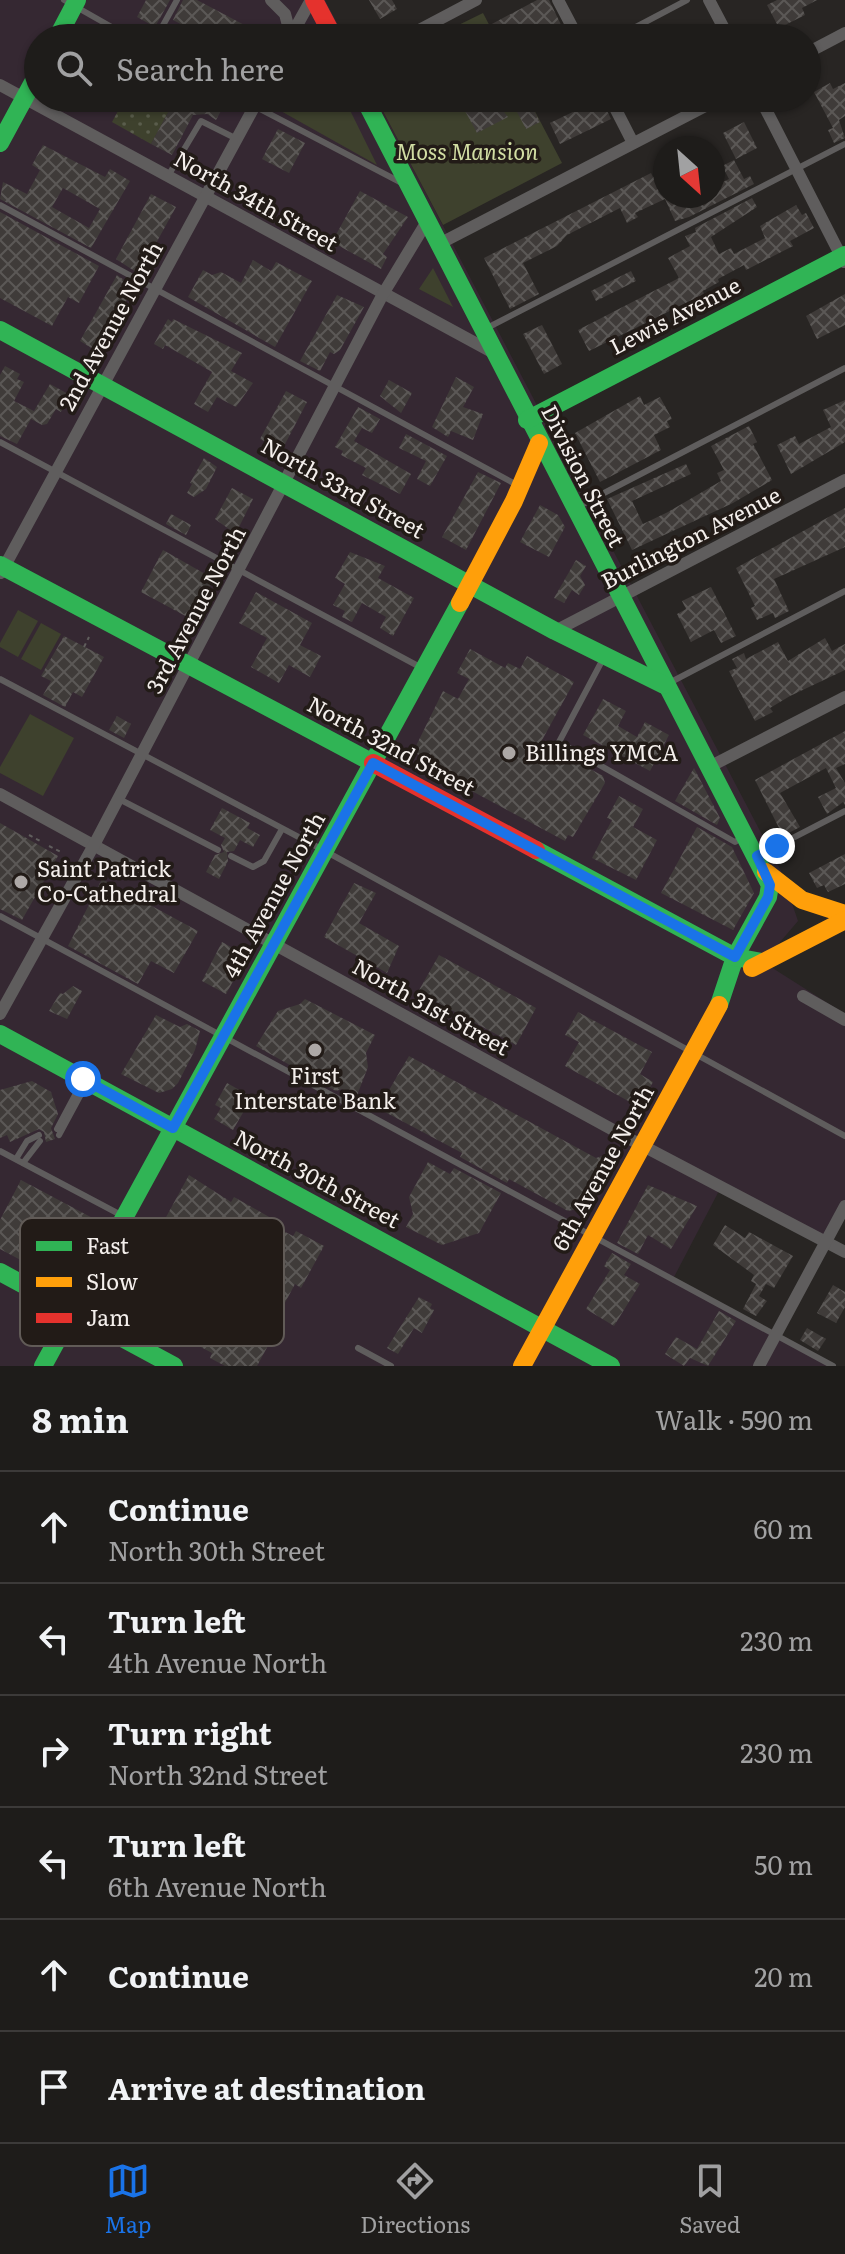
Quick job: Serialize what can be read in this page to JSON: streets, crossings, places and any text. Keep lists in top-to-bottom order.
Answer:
{
  "streets": {
    "main road": [
      "Lewis Avenue",
      "Division Street",
      "North 33rd Street",
      "North 32nd Street",
      "4th Avenue North",
      "6th Avenue North",
      "North 30th Street"
    ],
    "street": [
      "North 34th Street",
      "2nd Avenue North",
      "Burlington Avenue",
      "3rd Avenue North",
      "North 31st Street"
    ]
  },
  "crossings": [
    ["North 34th Street", "2nd Avenue North"],
    ["North 34th Street", "Division Street"],
    ["North 34th Street", "3rd Avenue North"],
    ["Lewis Avenue", "Division Street"],
    ["2nd Avenue North", "North 33rd Street"],
    ["2nd Avenue North", "North 32nd Street"],
    ["Division Street", "North 33rd Street"],
    ["Division Street", "Burlington Avenue"],
    ["Division Street", "3rd Avenue North"],
    ["Division Street", "4th Avenue North"],
    ["Division Street", "6th Avenue North"],
    ["North 33rd Street", "Burlington Avenue"],
    ["North 33rd Street", "3rd Avenue North"],
    ["North 33rd Street", "4th Avenue North"],
    ["3rd Avenue North", "North 32nd Street"],
    ["3rd Avenue North", "North 31st Street"],
    ["North 32nd Street", "4th Avenue North"],
    ["North 32nd Street", "6th Avenue North"],
    ["4th Avenue North", "North 31st Street"],
    ["4th Avenue North", "North 30th Street"],
    ["North 31st Street", "6th Avenue North"],
    ["6th Avenue North", "North 30th Street"]
  ],
  "parks": ["Moss Mansion"],
  "places": ["Billings YMCA", "Saint Patrick Co-Cathedral", "First Interstate Bank"],
  "legend": ["Fast", "Slow", "Jam"],
  "north": "bottom right",
  "page": {
    "search": "Search here",
    "heading": ["8 min", "Walk · 590 m"],
    "list": [
      ["Continue", "North 30th Street", "60 m"],
      ["Turn left", "4th Avenue North", "230 m"],
      ["Turn right", "North 32nd Street", "230 m"],
      ["Turn left", "6th Avenue North", "50 m"],
      ["Continue", "20 m"],
      "Arrive at destination"
    ],
    "nav": ["Map", "Directions", "Saved"]
  }
}
